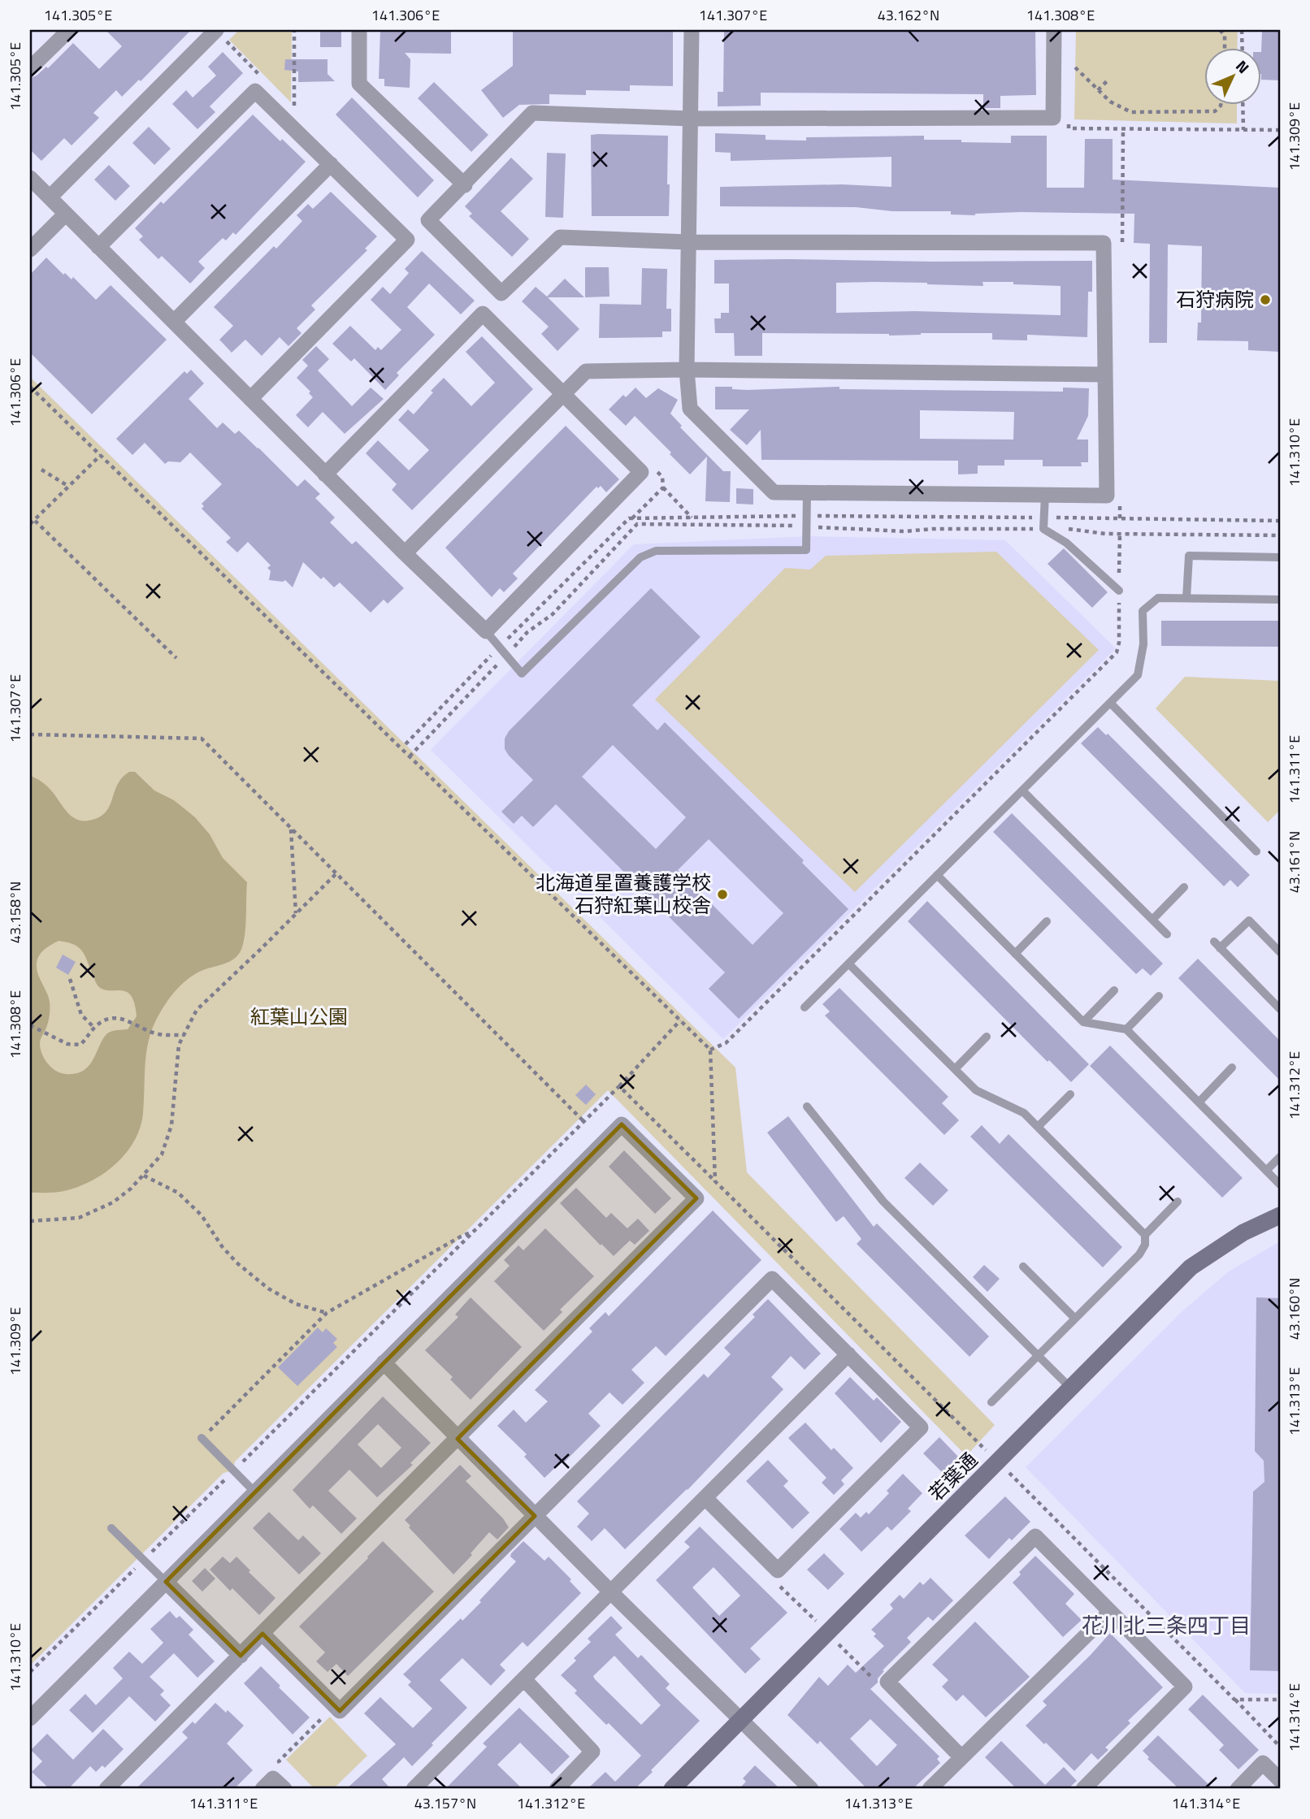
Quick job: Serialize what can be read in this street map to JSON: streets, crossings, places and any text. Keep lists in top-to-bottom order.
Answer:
{
  "streets": {
    "street": ["若葉通"]
  },
  "districts": ["花川北三条四丁目"],
  "parks": ["紅葉山公園"],
  "places": ["石狩病院", "北海道星置養護学校 石狩紅葉山校舎"],
  "north": "top right",
  "coordinates": [
    "141.305°E",
    "141.306°E",
    "141.307°E",
    "43.162°N",
    "141.308°E",
    "141.309°E",
    "141.310°E",
    "141.311°E",
    "43.161°N",
    "43.158°N",
    "141.312°E",
    "43.160°N",
    "141.313°E",
    "141.314°E",
    "43.157°N"
  ]
}
